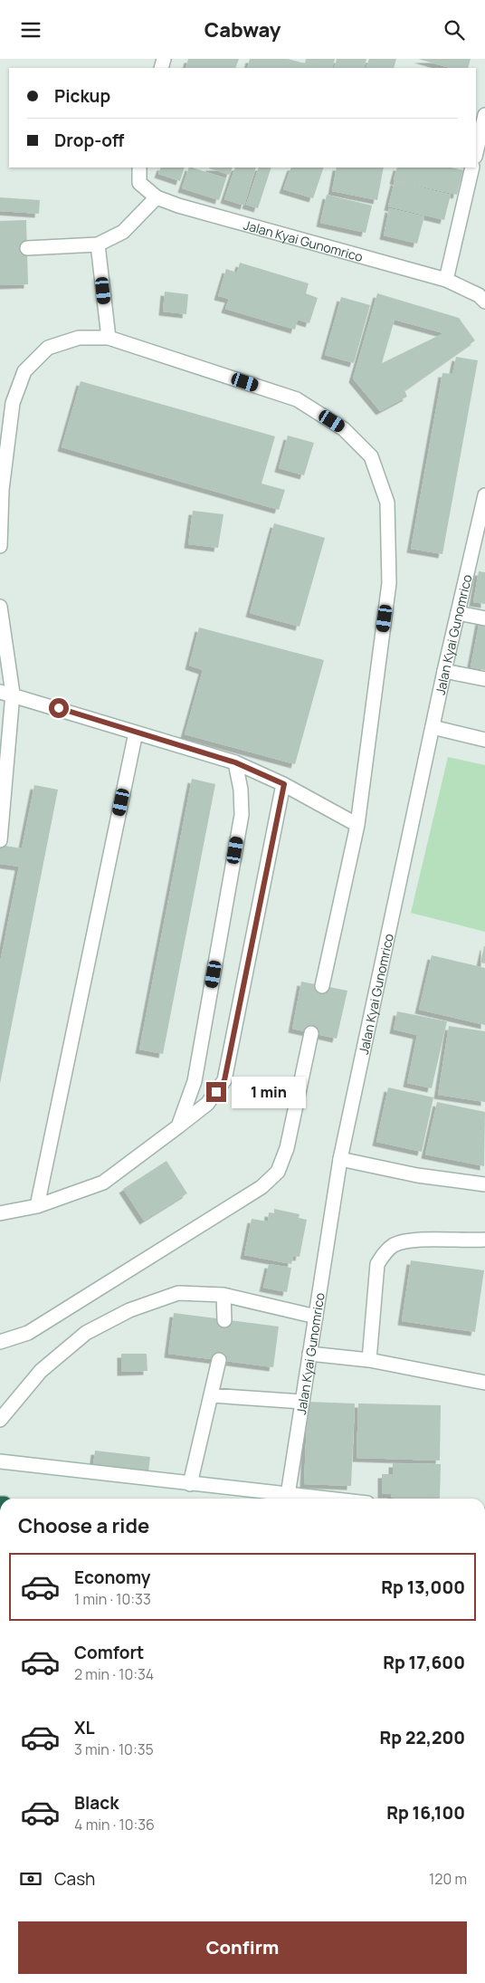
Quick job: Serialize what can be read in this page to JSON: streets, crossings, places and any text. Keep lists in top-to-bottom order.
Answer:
{
  "streets": {
    "street": ["Jalan Kyai Gunomrico"]
  },
  "page": {
    "header": "Cabway",
    "banner": ["Pickup", "Drop-off"],
    "bubble": "1 min",
    "heading": "Choose a ride",
    "list": [
      {
        "name": "Economy",
        "note": "1 min · 10:33",
        "value": "Rp 13,000"
      },
      {
        "name": "Comfort",
        "note": "2 min · 10:34",
        "value": "Rp 17,600"
      },
      {
        "name": "XL",
        "note": "3 min · 10:35",
        "value": "Rp 22,200"
      },
      {
        "name": "Black",
        "note": "4 min · 10:36",
        "value": "Rp 16,100"
      }
    ],
    "pay": ["Cash", "120 m"],
    "buttons": "Confirm"
  }
}
